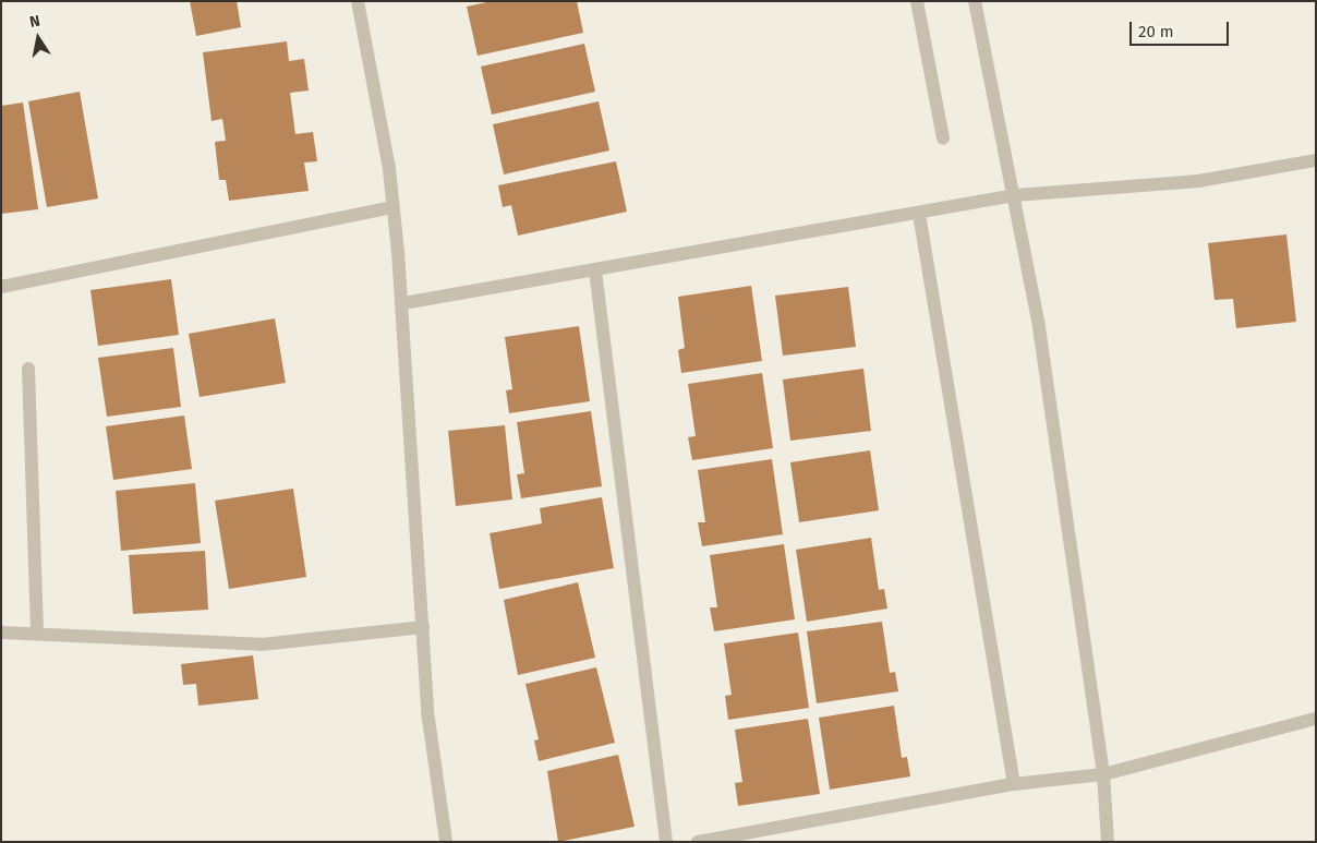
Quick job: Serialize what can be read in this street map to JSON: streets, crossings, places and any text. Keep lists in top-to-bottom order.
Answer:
{
  "scale_bar": "20 m",
  "north": "top"
}
